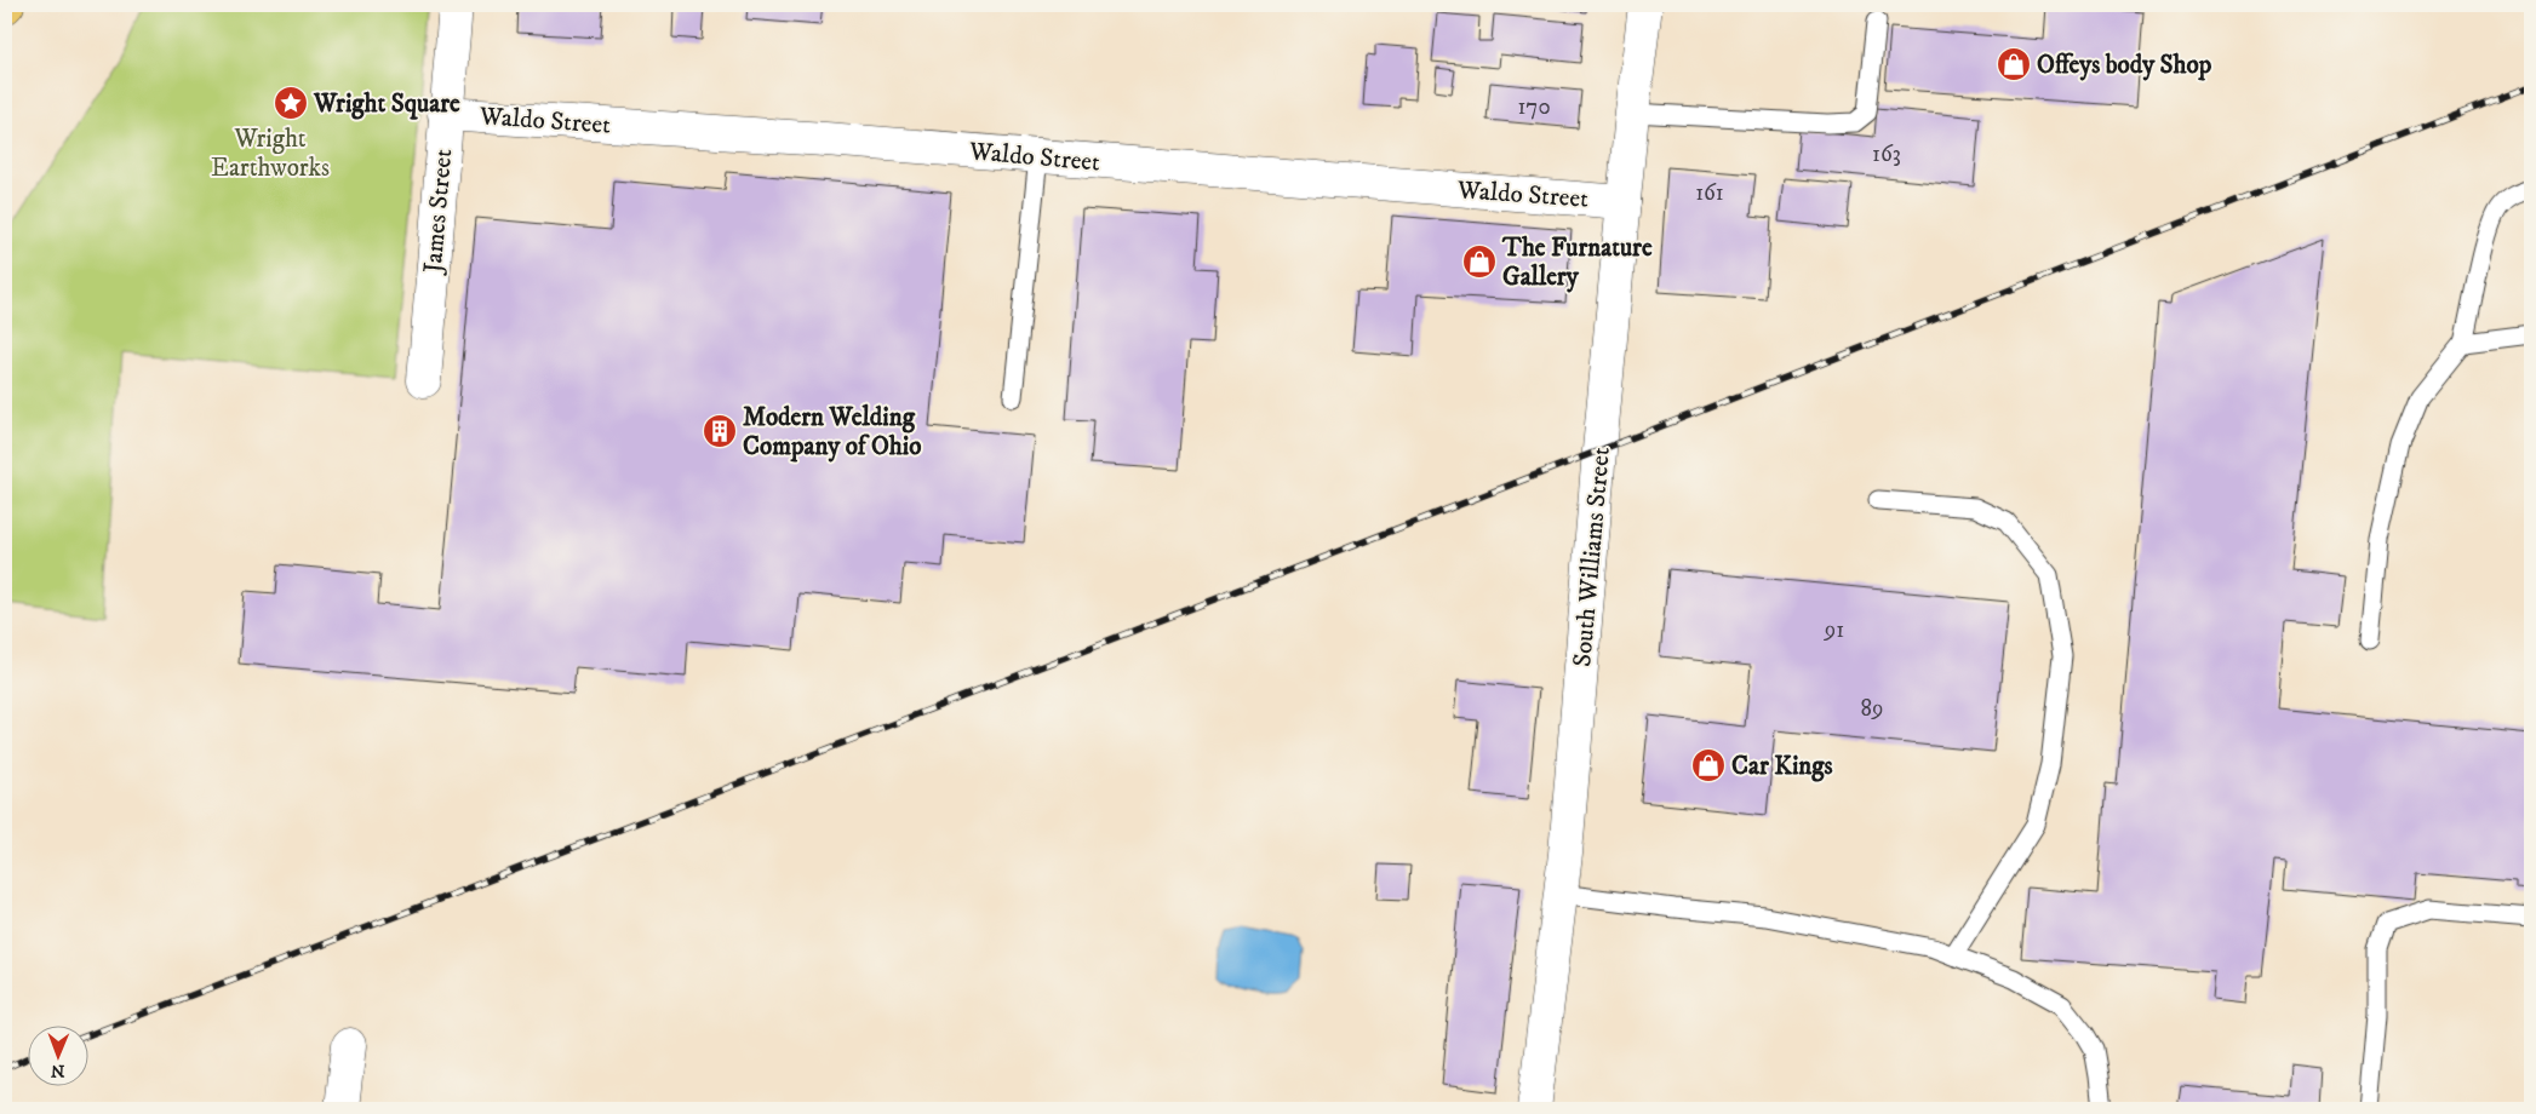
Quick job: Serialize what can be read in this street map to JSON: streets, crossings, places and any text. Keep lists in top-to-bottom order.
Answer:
{
  "streets": {
    "street": ["Waldo Street", "James Street", "South Williams Street"]
  },
  "crossings": [
    ["Waldo Street", "James Street"],
    ["Waldo Street", "South Williams Street"]
  ],
  "parks": ["Wright Earthworks"],
  "places": {
    "shop": ["Offeys body Shop", "The Furnature Gallery", "Car Kings"],
    "place": ["Wright Square"],
    "building": ["Modern Welding Company of Ohio"]
  },
  "house_numbers": [
    "170",
    "163",
    "161",
    "91",
    "89"
  ],
  "north": "bottom"
}
